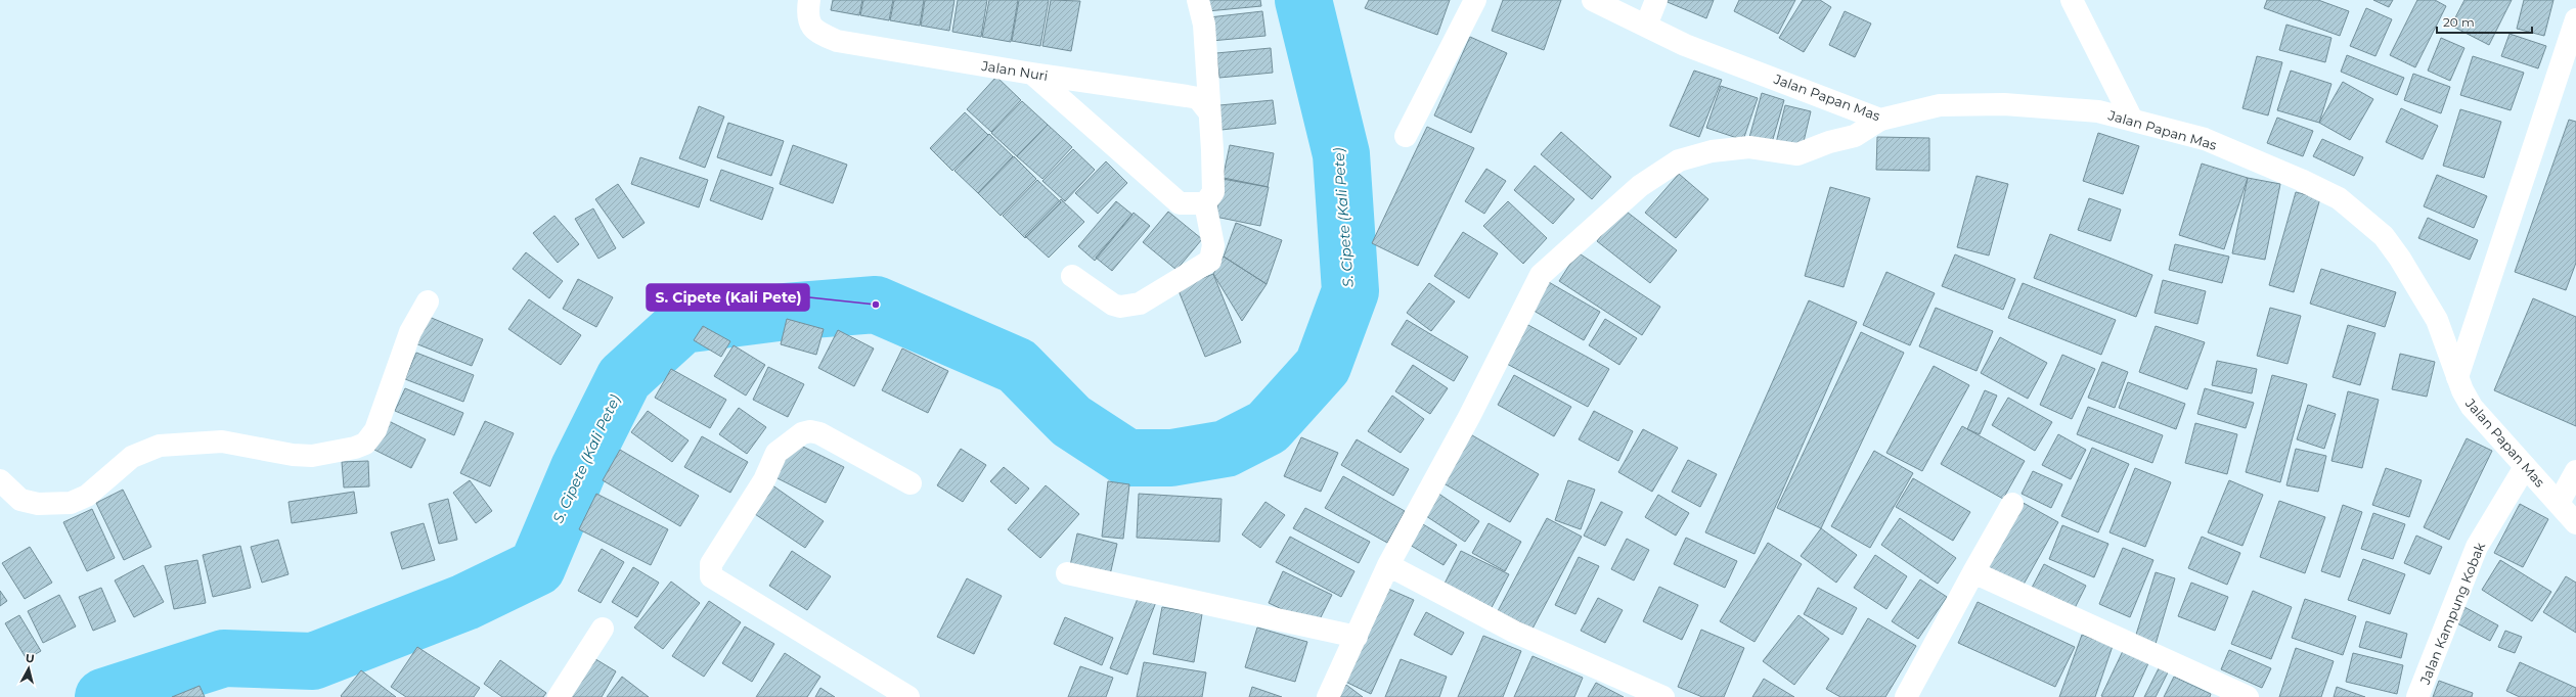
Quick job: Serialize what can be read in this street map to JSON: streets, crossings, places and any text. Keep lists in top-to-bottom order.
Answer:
{
  "streets": {
    "street": ["Jalan Nuri", "Jalan Papan Mas", "Jalan Kampung Kobak"]
  },
  "crossings": [
    ["Jalan Papan Mas", "Jalan Kampung Kobak"]
  ],
  "water": ["S. Cipete (Kali Pete)"],
  "places": ["S. Cipete (Kali Pete)"],
  "scale_bar": "20 m",
  "north": "top"
}
